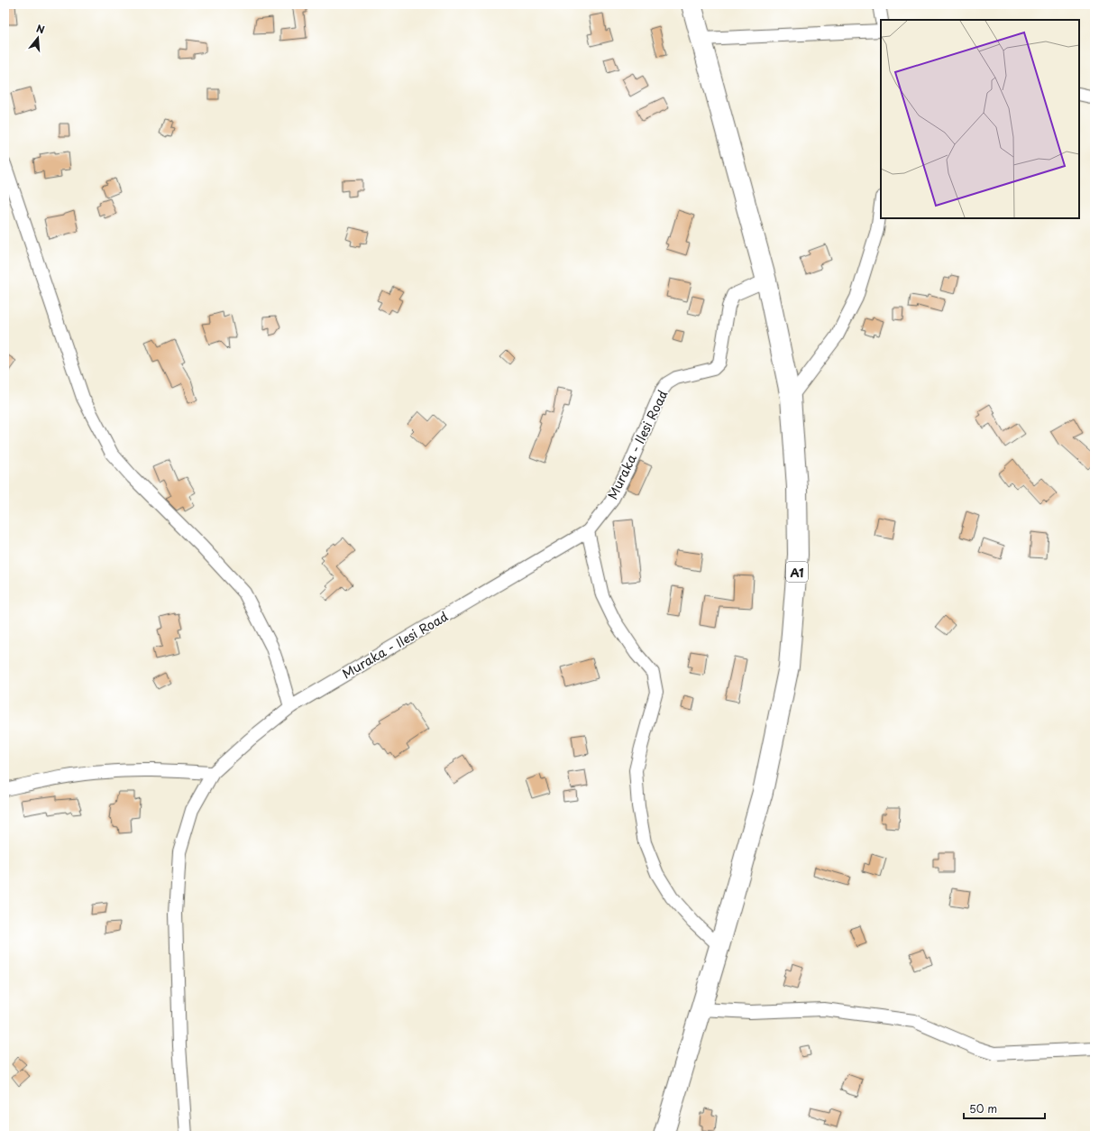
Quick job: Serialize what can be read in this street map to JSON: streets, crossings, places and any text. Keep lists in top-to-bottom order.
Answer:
{
  "streets": {
    "highway": ["A1"],
    "street": ["Muraka - Ilesi Road"]
  },
  "crossings": [
    ["Muraka - Ilesi Road", "A1"]
  ],
  "scale_bar": "50 m",
  "north": "top"
}
